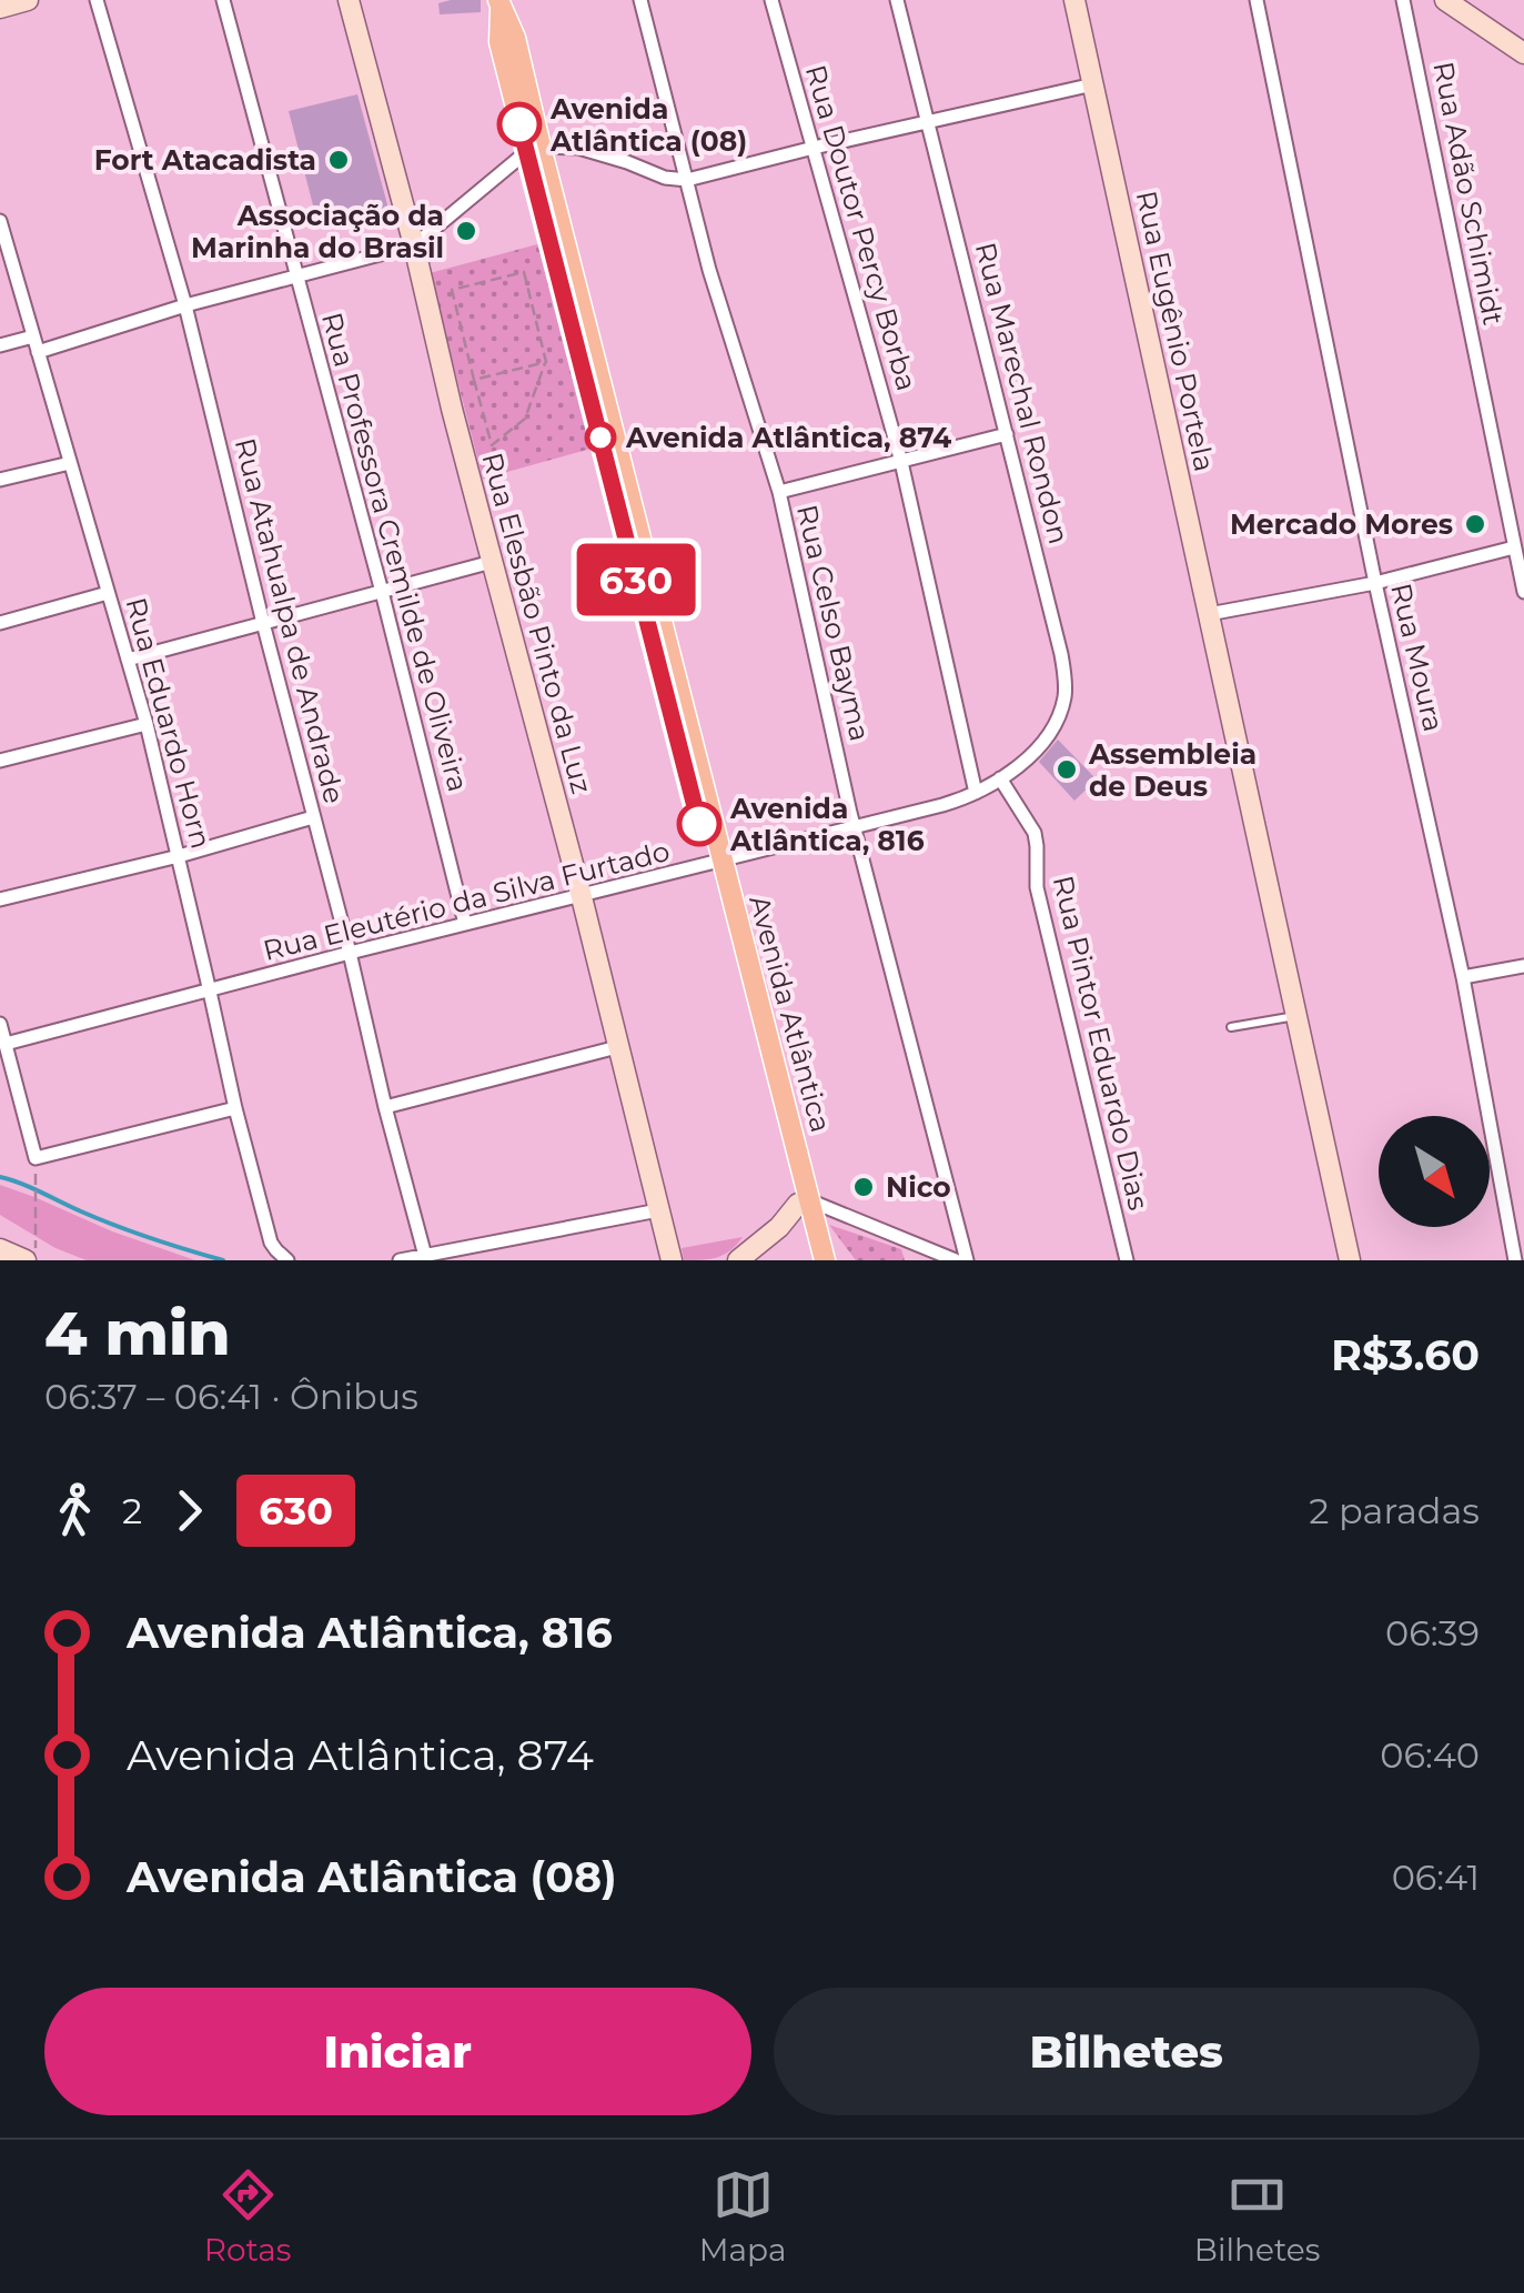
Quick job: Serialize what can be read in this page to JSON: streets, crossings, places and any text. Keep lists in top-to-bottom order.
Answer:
{
  "streets": {
    "main road": ["Avenida Atlântica"],
    "street": [
      "Rua Adão Schimidt",
      "Rua Doutor Percy Borba",
      "Rua Eugênio Portela",
      "Rua Marechal Rondon",
      "Rua Professora Cremilde de Oliveira",
      "Rua Atahualpa de Andrade",
      "Rua Elesbão Pinto da Luz",
      "Rua Celso Bayma",
      "Rua Moura",
      "Rua Eduardo Horn",
      "Rua Eleutério da Silva Furtado",
      "Rua Pintor Eduardo Dias"
    ]
  },
  "crossings": [
    ["Rua Doutor Percy Borba", "Rua Eleutério da Silva Furtado"],
    ["Rua Marechal Rondon", "Rua Eleutério da Silva Furtado"],
    ["Rua Marechal Rondon", "Rua Pintor Eduardo Dias"],
    ["Rua Professora Cremilde de Oliveira", "Rua Eleutério da Silva Furtado"],
    ["Rua Atahualpa de Andrade", "Rua Eleutério da Silva Furtado"],
    ["Rua Elesbão Pinto da Luz", "Rua Eleutério da Silva Furtado"],
    ["Rua Celso Bayma", "Rua Eleutério da Silva Furtado"],
    ["Rua Eduardo Horn", "Rua Eleutério da Silva Furtado"],
    ["Rua Eleutério da Silva Furtado", "Avenida Atlântica"],
    ["Rua Eleutério da Silva Furtado", "Rua Pintor Eduardo Dias"]
  ],
  "places": [
    "Avenida Atlântica (08)",
    "Fort Atacadista",
    "Associação da Marinha do Brasil",
    "Avenida Atlântica, 874",
    "Mercado Mores",
    "Assembleia de Deus",
    "Avenida Atlântica, 816",
    "Nico"
  ],
  "lines": ["bus line 630"],
  "north": "bottom right",
  "page": {
    "on_map": "630",
    "heading": ["4 min", "06:37 – 06:41 · Ônibus", "R$3.60"],
    "legs": ["2", "630", "2 paradas"],
    "list": [
      {
        "name": "Avenida Atlântica, 816",
        "value": "06:39"
      },
      {
        "name": "Avenida Atlântica, 874",
        "value": "06:40"
      },
      {
        "name": "Avenida Atlântica (08)",
        "value": "06:41"
      }
    ],
    "buttons": ["Iniciar", "Bilhetes"],
    "tabs": ["Rotas", "Mapa", "Bilhetes"]
  }
}
